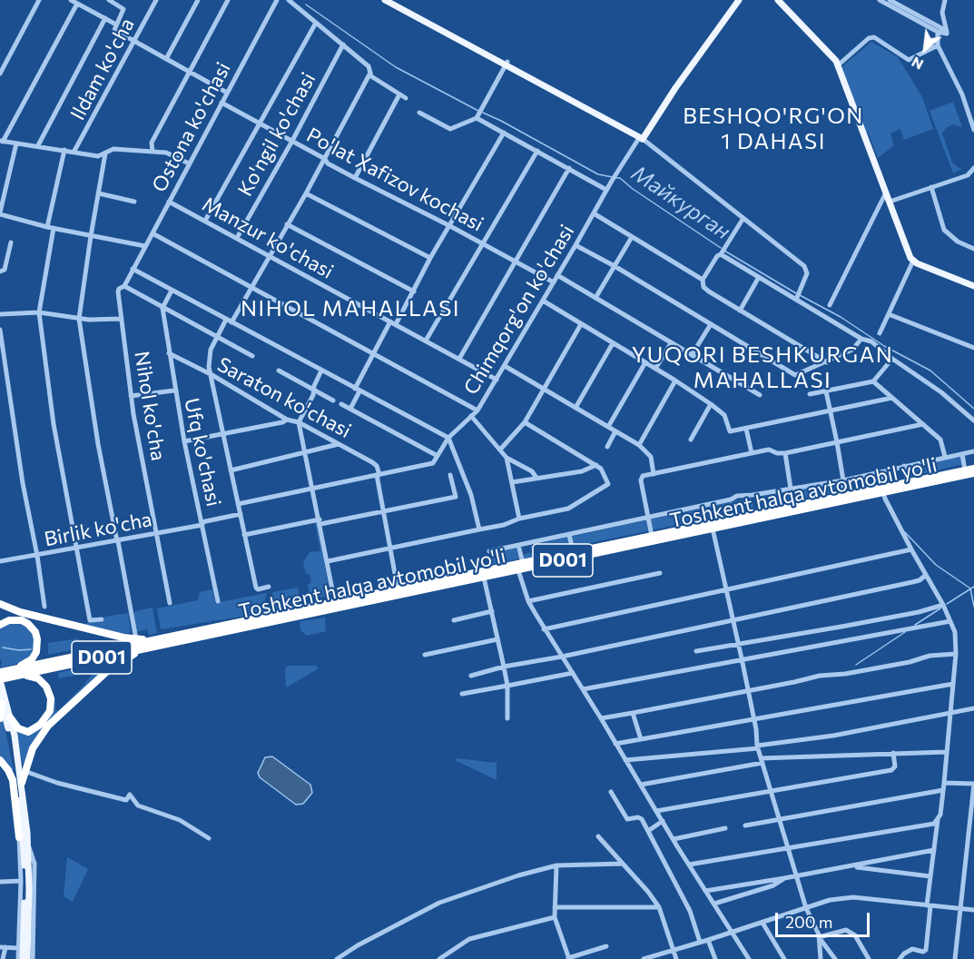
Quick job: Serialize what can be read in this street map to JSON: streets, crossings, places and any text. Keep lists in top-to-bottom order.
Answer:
{
  "streets": {
    "highway": ["Toshkent halqa avtomobil yo'li", "D001"],
    "street": [
      "Ildam ko'cha",
      "Ostona ko'chasi",
      "Ko'ngil ko'chasi",
      "Po'lat Xafizov kochasi",
      "Manzur ko'chasi",
      "Chimqorg'on ko'chasi",
      "Saraton ko'chasi",
      "Nihol ko'cha",
      "Ufq ko'chasi",
      "Birlik ko'cha"
    ]
  },
  "crossings": [
    ["Ostona ko'chasi", "Po'lat Xafizov kochasi"],
    ["Ostona ko'chasi", "Manzur ko'chasi"],
    ["Ostona ko'chasi", "Nihol ko'cha"],
    ["Ko'ngil ko'chasi", "Po'lat Xafizov kochasi"],
    ["Ko'ngil ko'chasi", "Manzur ko'chasi"],
    ["Po'lat Xafizov kochasi", "Chimqorg'on ko'chasi"],
    ["Manzur ko'chasi", "Chimqorg'on ko'chasi"],
    ["Saraton ko'chasi", "Ufq ko'chasi"],
    ["Nihol ko'cha", "Birlik ko'cha"],
    ["Ufq ko'chasi", "Birlik ko'cha"]
  ],
  "districts": ["BESHQO'RG'ON 1 DAHASI", "NIHOL MAHALLASI", "YUQORI BESHKURGAN MAHALLASI"],
  "water": ["Майкурган"],
  "scale_bar": "200 m",
  "north": "bottom left"
}
